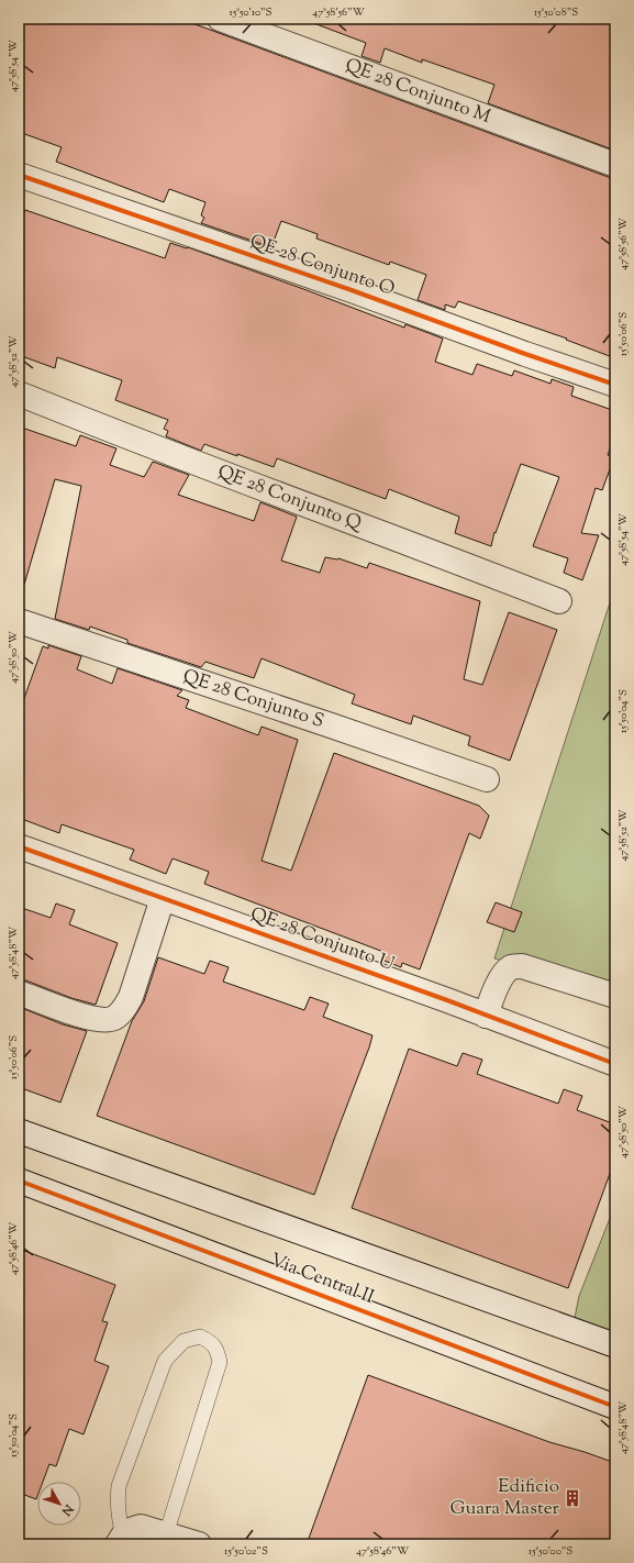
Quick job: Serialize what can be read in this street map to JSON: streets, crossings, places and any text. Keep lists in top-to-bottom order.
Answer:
{
  "streets": {
    "street": [
      "QE 28 Conjunto M",
      "QE 28 Conjunto O",
      "QE 28 Conjunto Q",
      "QE 28 Conjunto S",
      "QE 28 Conjunto U",
      "Via Central II"
    ]
  },
  "places": {
    "building": ["Edificio Guara Master"]
  },
  "north": "bottom right",
  "coordinates": [
    "15°50'10\"S",
    "47°58'56\"W",
    "15°50'08\"S",
    "47°58'54\"W",
    "15°50'06\"S",
    "47°58'52\"W",
    "47°58'50\"W",
    "15°50'04\"S",
    "47°58'48\"W",
    "47°58'46\"W",
    "15°50'02\"S",
    "15°50'00\"S"
  ]
}
